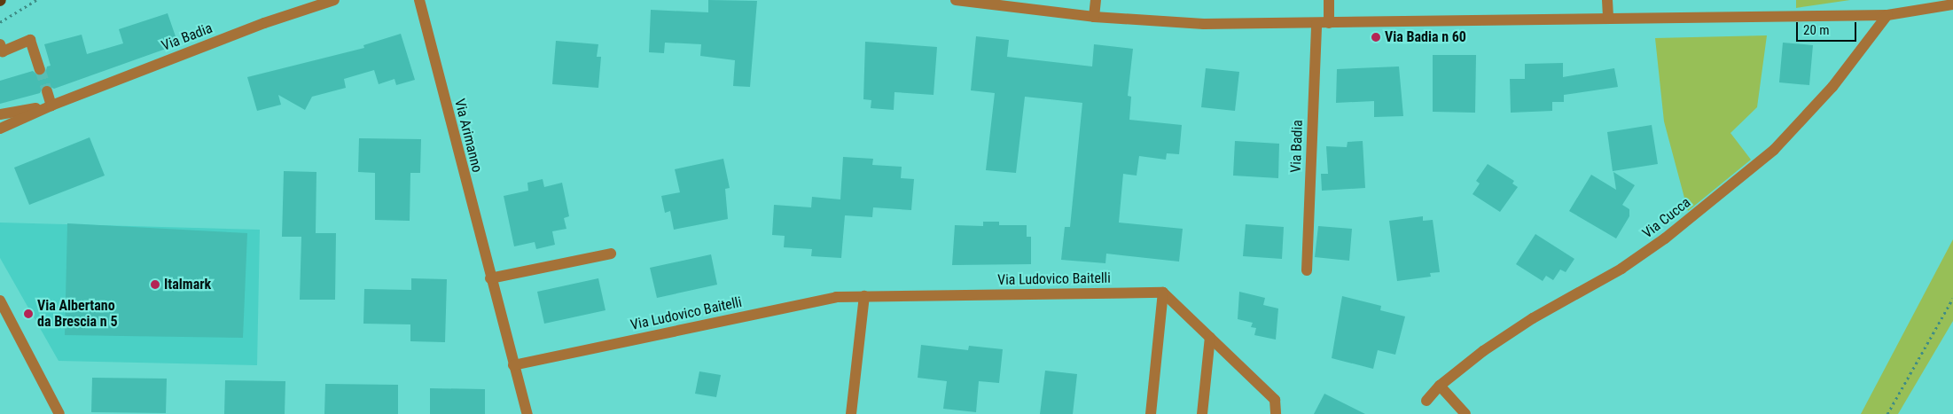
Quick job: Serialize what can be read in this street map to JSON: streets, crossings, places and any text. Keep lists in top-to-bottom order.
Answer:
{
  "streets": {
    "street": [
      "Via Badia",
      "Via Arimanno",
      "Via Cucca",
      "Via Ludovico Baitelli"
    ]
  },
  "crossings": [
    ["Via Arimanno", "Via Ludovico Baitelli"]
  ],
  "places": ["Via Badia n 60", "Italmark", "Via Albertano da Brescia n 5"],
  "scale_bar": "20 m"
}
